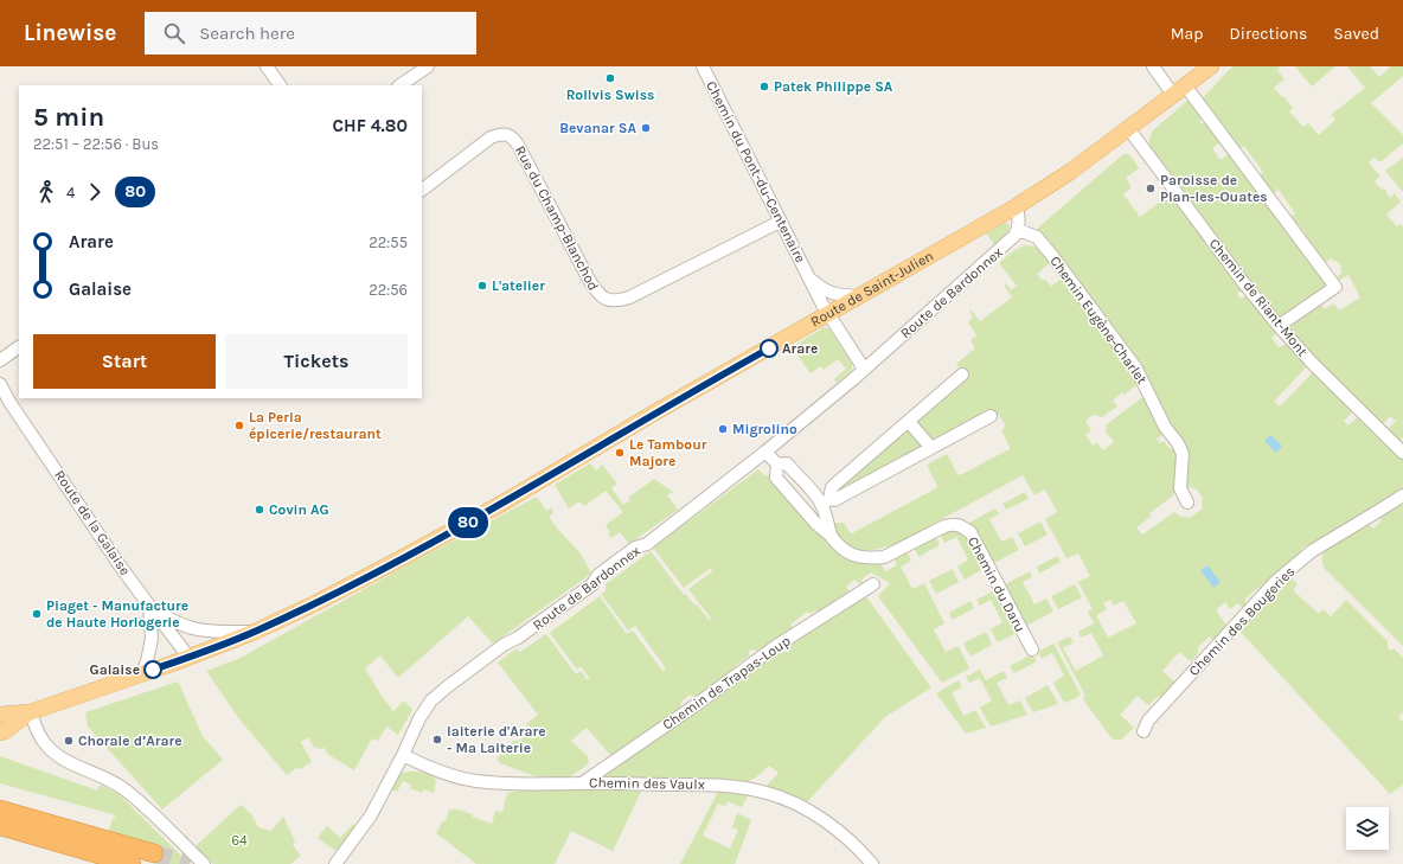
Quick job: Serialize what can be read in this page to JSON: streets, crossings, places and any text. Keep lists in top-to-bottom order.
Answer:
{
  "streets": {
    "main road": ["Route de Saint-Julien"],
    "street": [
      "Chemin du Pont-du-Centenaire",
      "Rue du Champ-Blanchod",
      "Route de Bardonnex",
      "Chemin de Riant-Mont",
      "Chemin Eugène-Charlet",
      "Route de la Galaise",
      "Chemin du Daru",
      "Chemin des Bougeries",
      "Chemin de Trapas-Loup",
      "Chemin des Vaulx"
    ]
  },
  "crossings": [
    ["Chemin du Pont-du-Centenaire", "Rue du Champ-Blanchod"],
    ["Chemin du Pont-du-Centenaire", "Route de Saint-Julien"],
    ["Route de Saint-Julien", "Chemin de Riant-Mont"],
    ["Route de Saint-Julien", "Route de la Galaise"],
    ["Route de Bardonnex", "Chemin Eugène-Charlet"],
    ["Route de Bardonnex", "Chemin du Daru"],
    ["Route de Bardonnex", "Chemin des Vaulx"],
    ["Chemin de Trapas-Loup", "Chemin des Vaulx"]
  ],
  "parks": ["64"],
  "places": [
    "Rollvis Swiss",
    "Patek Philippe SA",
    "Bevanar SA",
    "Paroisse de Plan-les-Ouates",
    "L'atelier",
    "Arare",
    "La Perla épicerie/restaurant",
    "Migrolino",
    "Le Tambour Majore",
    "Covin AG",
    "Piaget - Manufacture de Haute Horlogerie",
    "Galaise",
    "laiterie d'Arare - Ma Laiterie",
    "Chorale d’Arare"
  ],
  "lines": ["bus line 80"],
  "page": {
    "header": "Linewise",
    "search": "Search here",
    "nav": ["Map", "Directions", "Saved"],
    "on_map": "80",
    "heading": ["5 min", "22:51 – 22:56 · Bus", "CHF 4.80"],
    "legs": ["4", "80"],
    "list": [
      {
        "name": "Arare",
        "value": "22:55"
      },
      {
        "name": "Galaise",
        "value": "22:56"
      }
    ],
    "buttons": ["Start", "Tickets"]
  }
}
